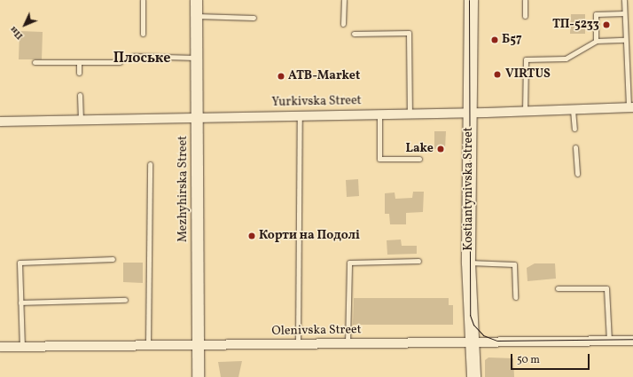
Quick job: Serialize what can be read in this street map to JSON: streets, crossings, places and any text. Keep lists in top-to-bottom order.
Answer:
{
  "streets": {
    "main road": ["Kostiantynivska Street"],
    "street": ["Yurkivska Street", "Mezhyhirska Street", "Olenivska Street"]
  },
  "crossings": [
    ["Yurkivska Street", "Mezhyhirska Street"],
    ["Yurkivska Street", "Kostiantynivska Street"],
    ["Mezhyhirska Street", "Olenivska Street"],
    ["Kostiantynivska Street", "Olenivska Street"]
  ],
  "districts": ["Плоське"],
  "places": [
    "ТП-5233",
    "Б57",
    "VIRTUS",
    "ATB-Market",
    "Lake",
    "Корти на Подолі"
  ],
  "scale_bar": "50 m",
  "north": "bottom left"
}
